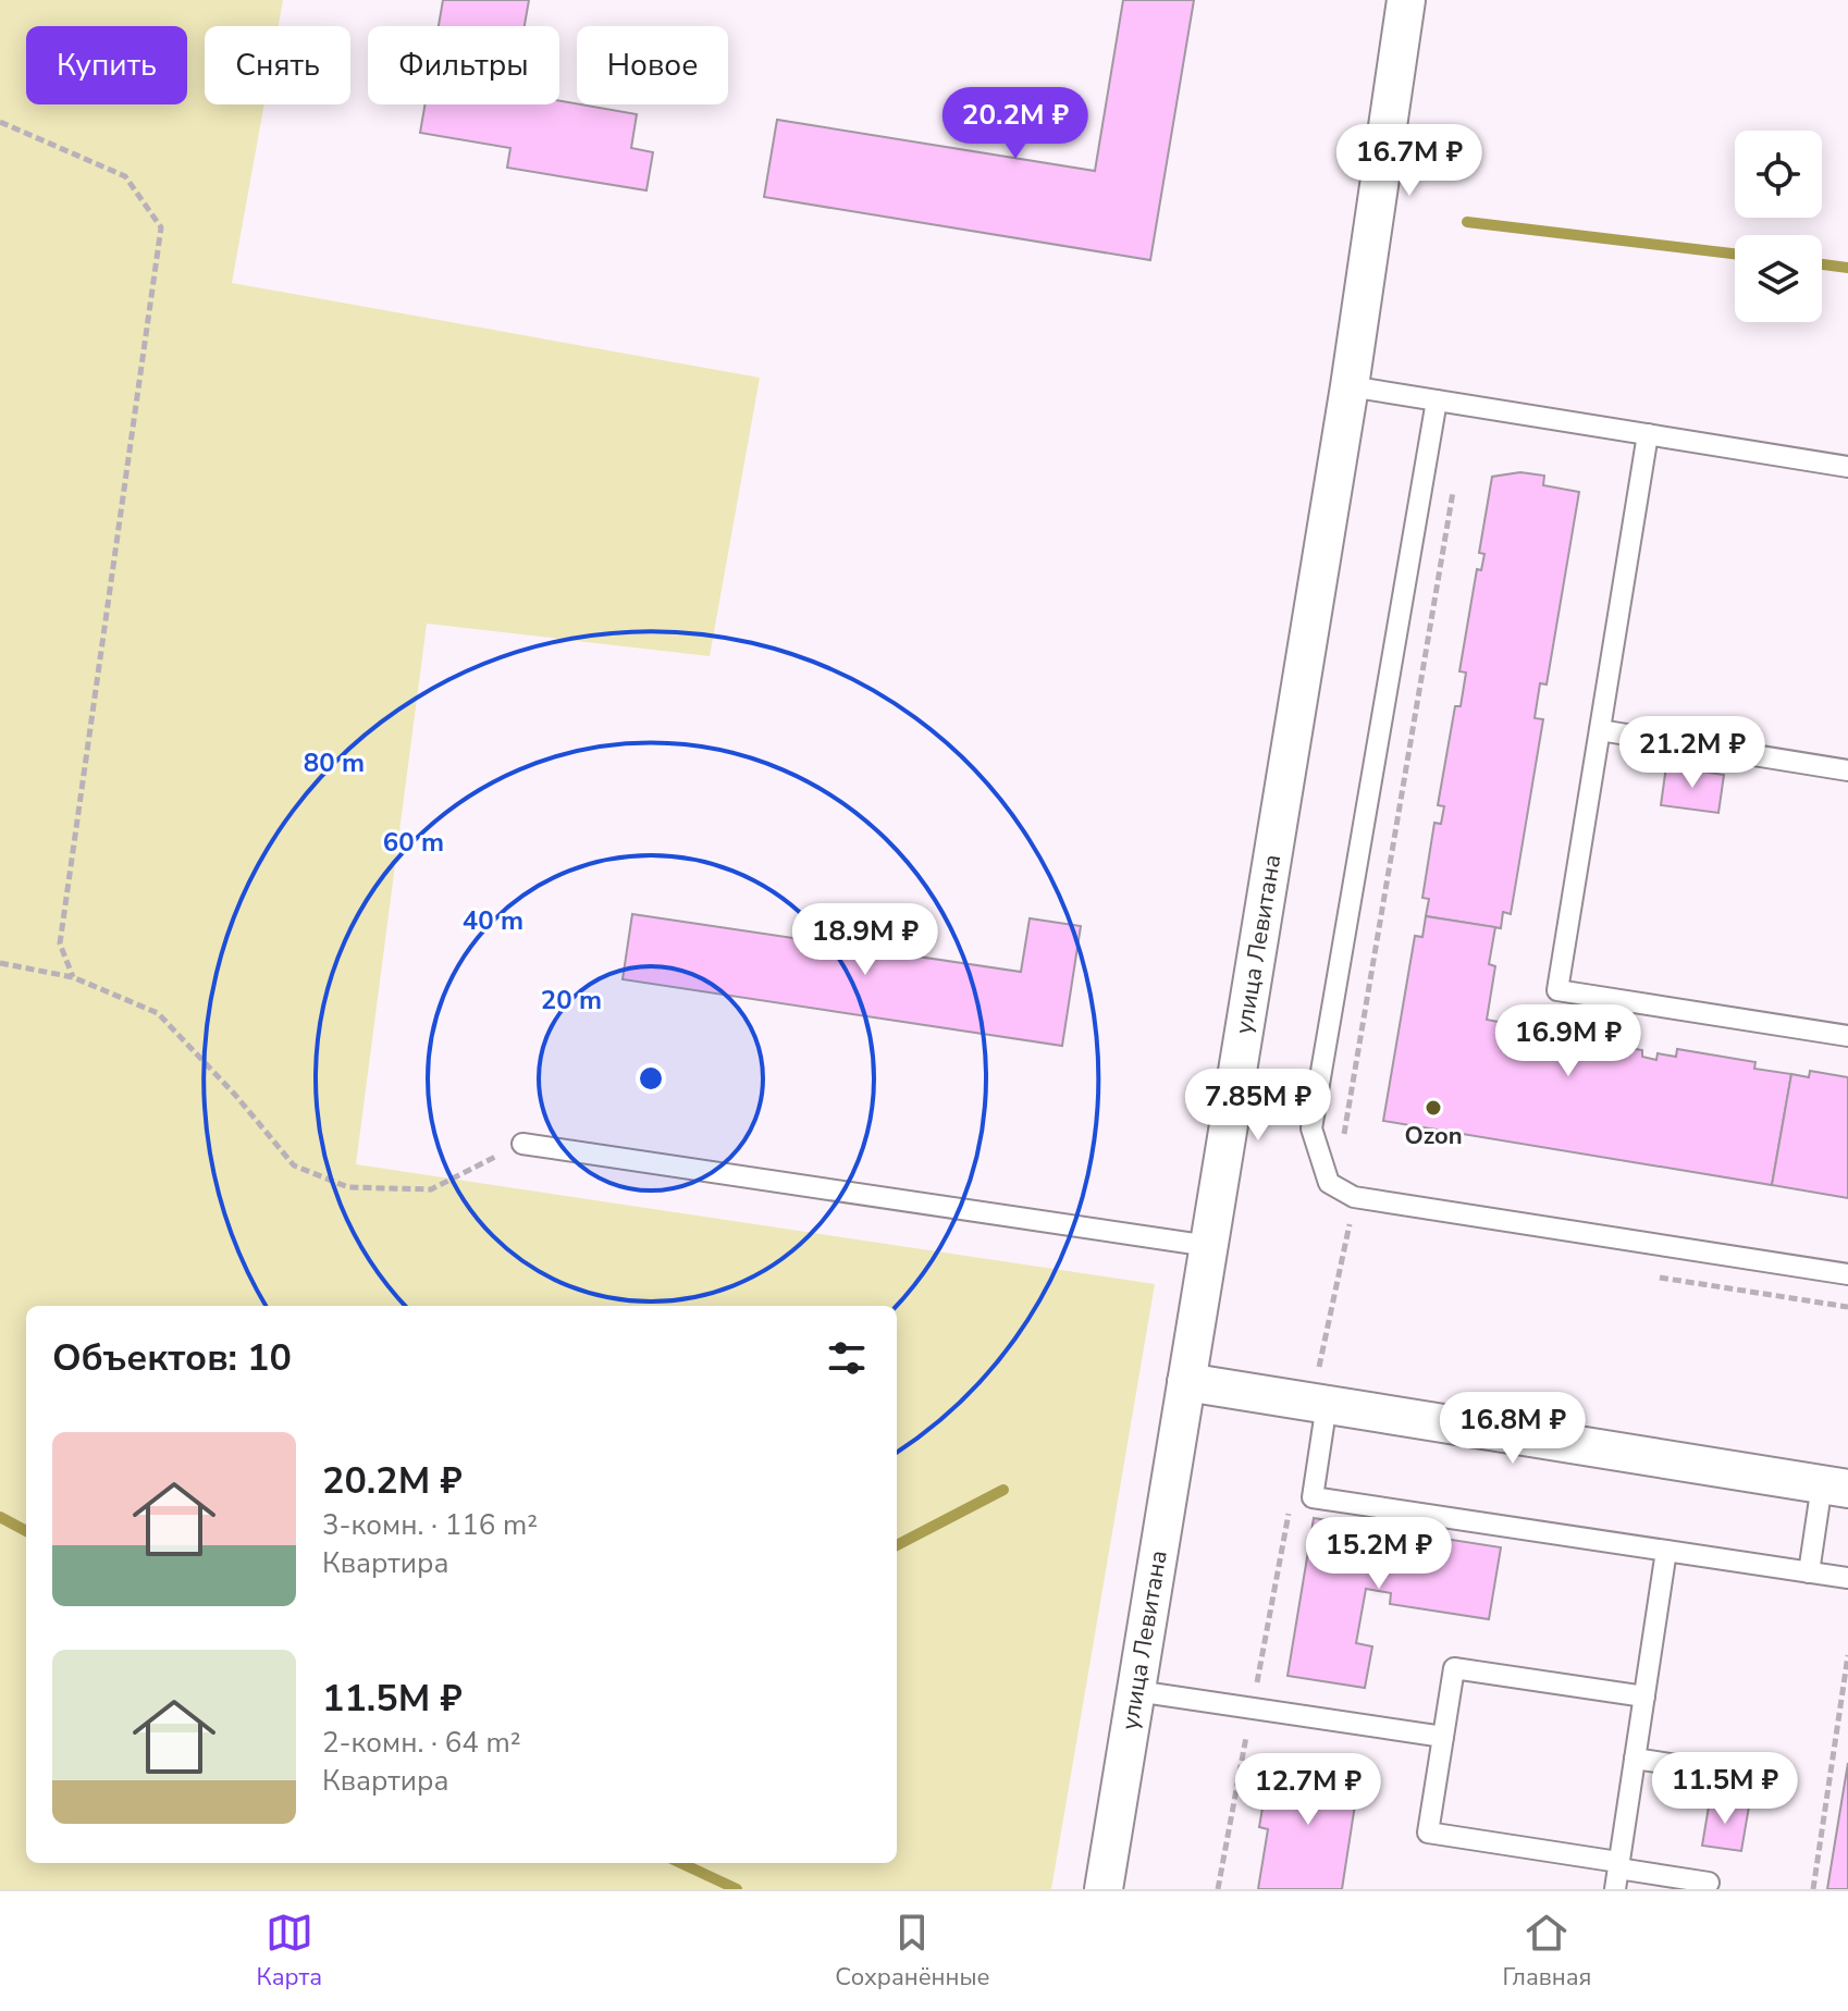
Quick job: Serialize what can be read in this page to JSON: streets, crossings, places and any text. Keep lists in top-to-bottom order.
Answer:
{
  "streets": {
    "street": ["улица Левитана"]
  },
  "places": ["Ozon"],
  "page": {
    "chip": [
      "Купить",
      "Снять",
      "Фильтры",
      "Новое"
    ],
    "price": [
      "20.2M ₽",
      "16.7M ₽",
      "21.2M ₽",
      "18.9M ₽",
      "16.9M ₽",
      "7.85M ₽",
      "16.8M ₽",
      "15.2M ₽",
      "11.5M ₽",
      "12.7M ₽"
    ],
    "heading": "Объектов: 10",
    "list": [
      {
        "name": "20.2M ₽",
        "note": "3-комн. · 116 m² · Квартира"
      },
      {
        "name": "11.5M ₽",
        "note": "2-комн. · 64 m² · Квартира"
      }
    ],
    "tabs": ["Карта", "Сохранённые", "Главная"]
  },
  "rings": [
    "80 m",
    "60 m",
    "40 m",
    "20 m"
  ]
}
